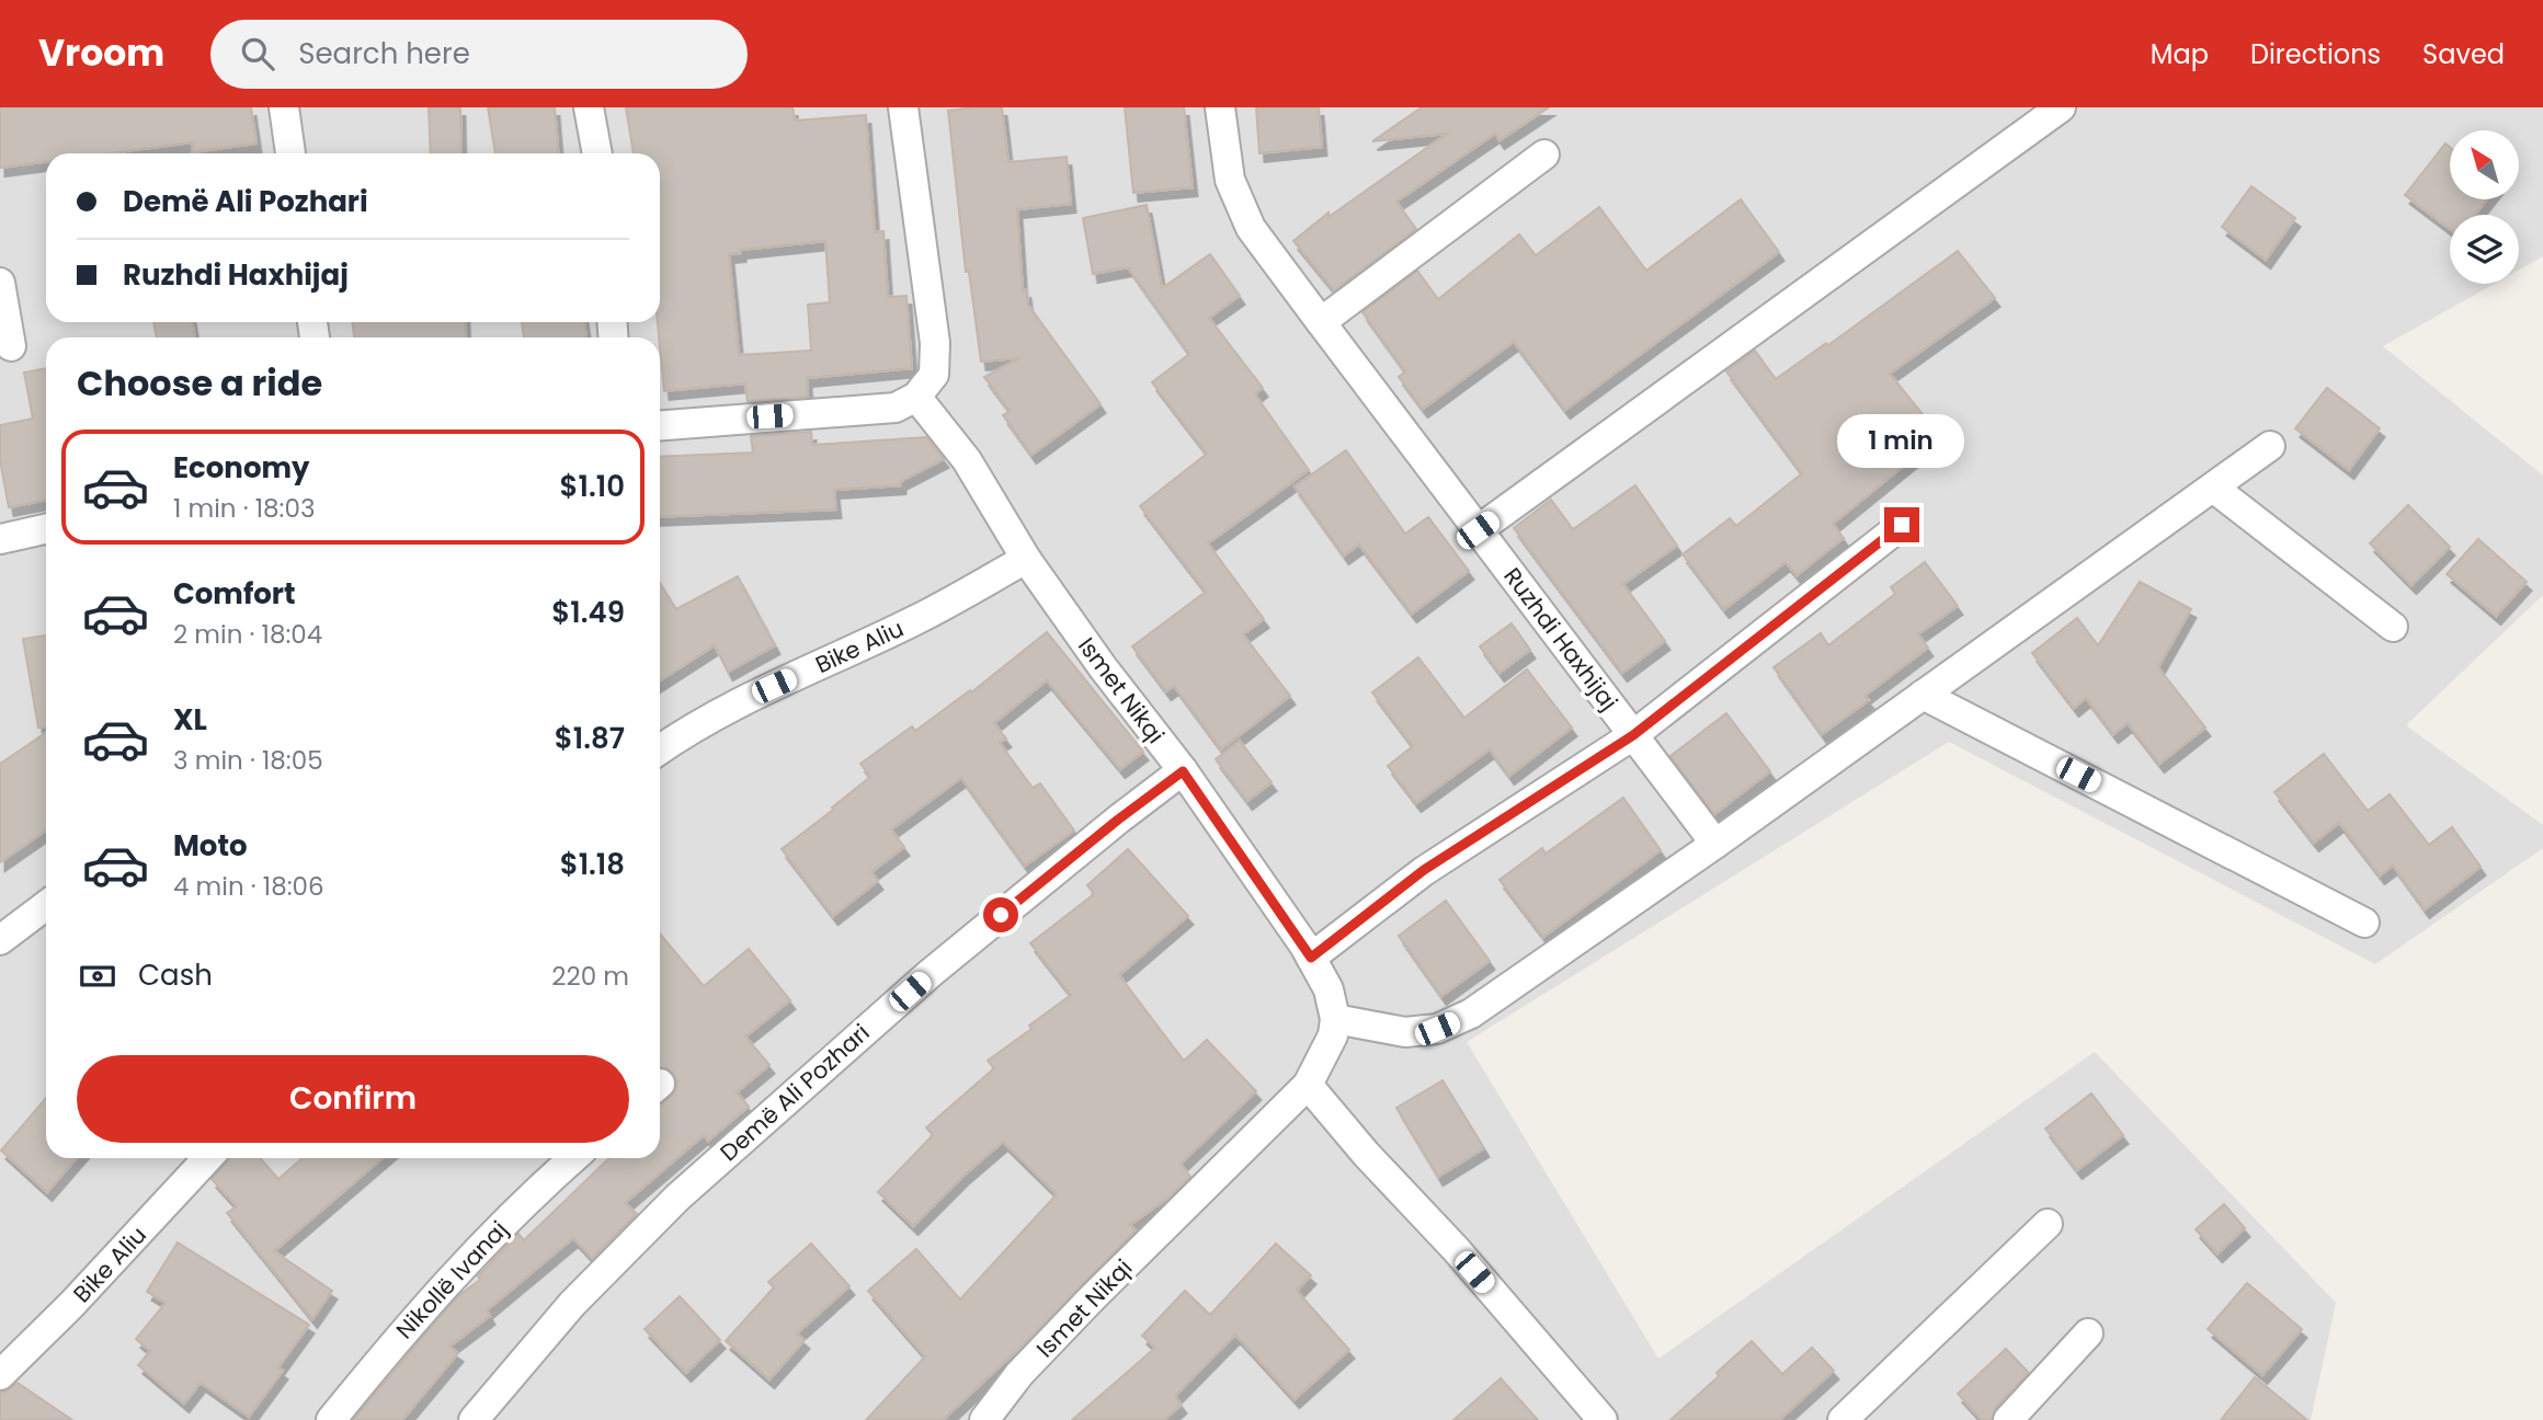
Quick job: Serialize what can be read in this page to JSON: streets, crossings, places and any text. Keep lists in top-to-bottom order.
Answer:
{
  "streets": {
    "street": [
      "Ruzhdi Haxhijaj",
      "Bike Aliu",
      "Ismet Nikqi",
      "Demë Ali Pozhari",
      "Nikollë Ivanaj"
    ]
  },
  "crossings": [
    ["Ruzhdi Haxhijaj", "Ismet Nikqi"],
    ["Bike Aliu", "Ismet Nikqi"],
    ["Ismet Nikqi", "Demë Ali Pozhari"]
  ],
  "north": "top left",
  "page": {
    "header": "Vroom",
    "search": "Search here",
    "nav": ["Map", "Directions", "Saved"],
    "banner": ["Demë Ali Pozhari", "Ruzhdi Haxhijaj"],
    "heading": "Choose a ride",
    "bubble": "1 min",
    "list": [
      {
        "name": "Economy",
        "note": "1 min · 18:03",
        "value": "$1.10"
      },
      {
        "name": "Comfort",
        "note": "2 min · 18:04",
        "value": "$1.49"
      },
      {
        "name": "XL",
        "note": "3 min · 18:05",
        "value": "$1.87"
      },
      {
        "name": "Moto",
        "note": "4 min · 18:06",
        "value": "$1.18"
      }
    ],
    "pay": ["Cash", "220 m"],
    "buttons": "Confirm"
  }
}
